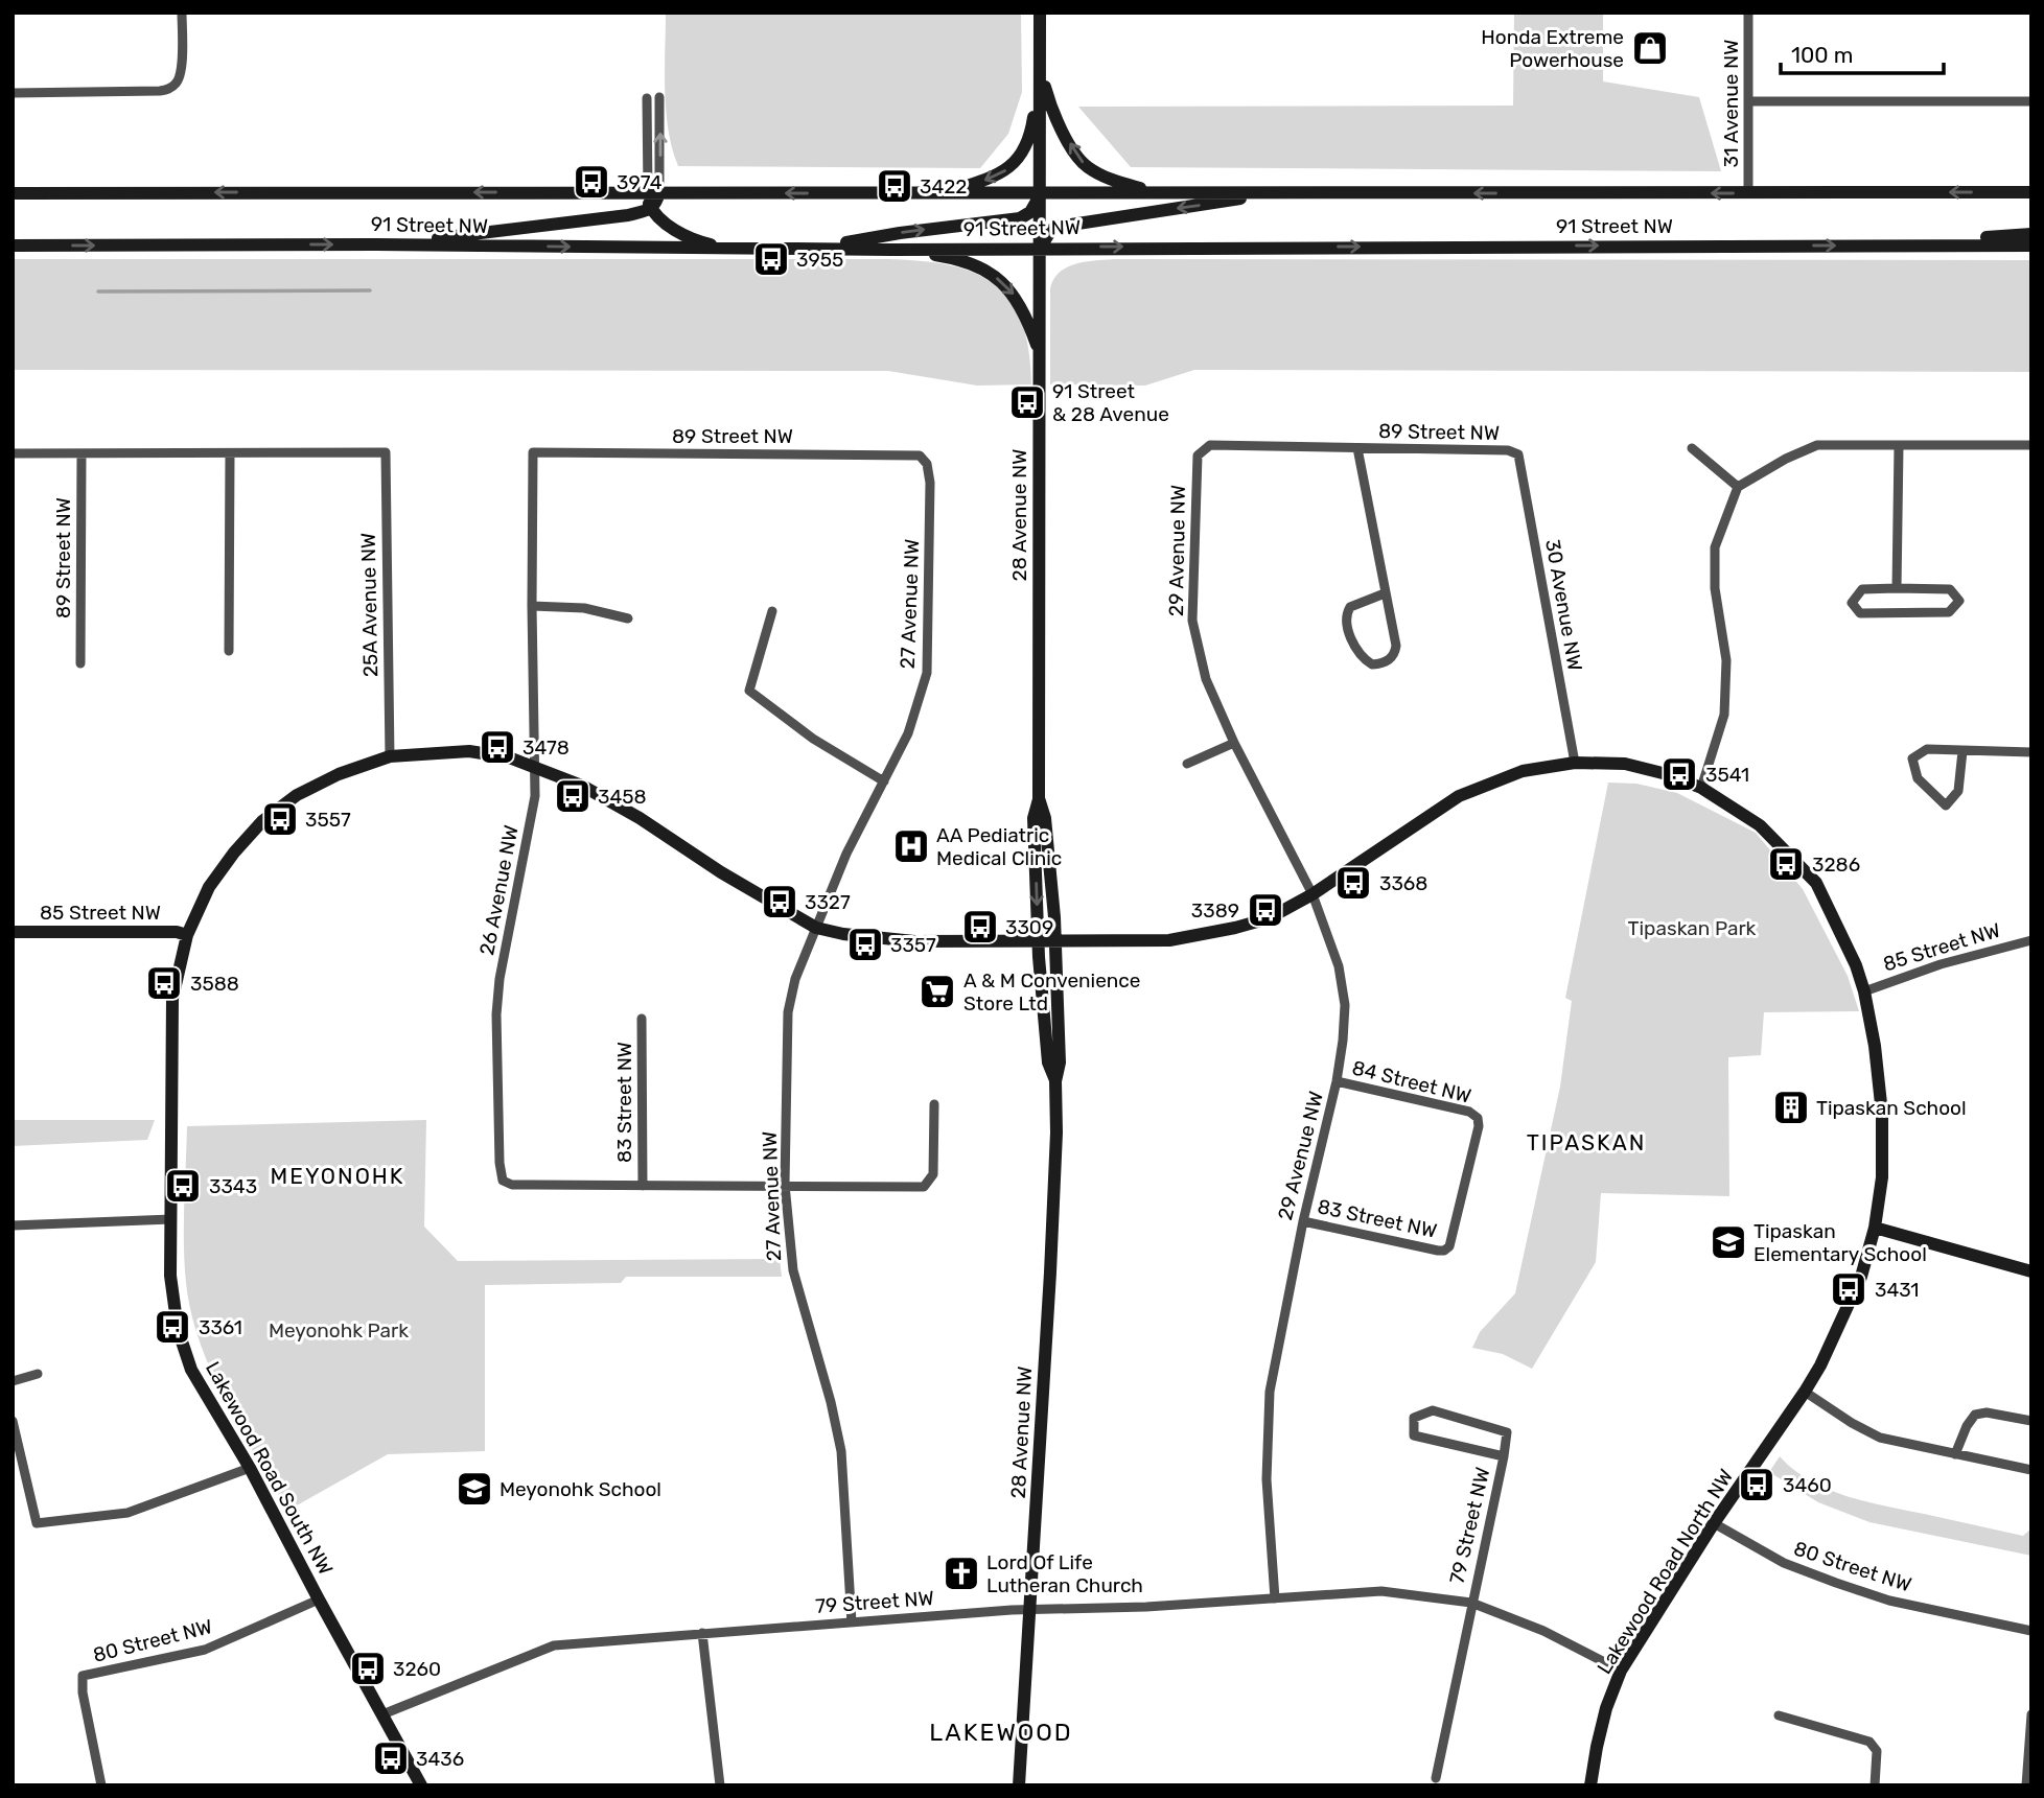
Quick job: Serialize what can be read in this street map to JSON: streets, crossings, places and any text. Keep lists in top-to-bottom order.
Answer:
{
  "streets": {
    "street": [
      "31 Avenue NW",
      "91 Street NW",
      "89 Street NW",
      "28 Avenue NW",
      "29 Avenue NW",
      "27 Avenue NW",
      "25A Avenue NW",
      "30 Avenue NW",
      "26 Avenue NW",
      "85 Street NW",
      "84 Street NW",
      "83 Street NW",
      "Lakewood Road South NW",
      "79 Street NW",
      "80 Street NW",
      "Lakewood Road North NW"
    ]
  },
  "crossings": [
    ["31 Avenue NW", "91 Street NW"],
    ["91 Street NW", "28 Avenue NW"],
    ["89 Street NW", "29 Avenue NW"],
    ["89 Street NW", "27 Avenue NW"],
    ["89 Street NW", "30 Avenue NW"],
    ["89 Street NW", "26 Avenue NW"],
    ["28 Avenue NW", "Lakewood Road South NW"],
    ["28 Avenue NW", "79 Street NW"],
    ["28 Avenue NW", "Lakewood Road North NW"],
    ["29 Avenue NW", "84 Street NW"],
    ["29 Avenue NW", "83 Street NW"],
    ["29 Avenue NW", "79 Street NW"],
    ["29 Avenue NW", "Lakewood Road North NW"],
    ["27 Avenue NW", "83 Street NW"],
    ["27 Avenue NW", "Lakewood Road South NW"],
    ["27 Avenue NW", "79 Street NW"],
    ["25A Avenue NW", "Lakewood Road South NW"],
    ["30 Avenue NW", "Lakewood Road North NW"],
    ["26 Avenue NW", "83 Street NW"],
    ["26 Avenue NW", "Lakewood Road South NW"],
    ["85 Street NW", "Lakewood Road South NW"],
    ["85 Street NW", "Lakewood Road North NW"],
    ["84 Street NW", "83 Street NW"],
    ["Lakewood Road South NW", "79 Street NW"],
    ["Lakewood Road South NW", "80 Street NW"],
    ["Lakewood Road South NW", "Lakewood Road North NW"],
    ["79 Street NW", "Lakewood Road North NW"],
    ["80 Street NW", "Lakewood Road North NW"]
  ],
  "districts": ["TIPASKAN", "MEYONOHK", "LAKEWOOD"],
  "parks": ["Tipaskan Park", "Meyonohk Park"],
  "places": {
    "shop": ["Honda Extreme Powerhouse"],
    "bus stop": [
      "3974",
      "3422",
      "3955",
      "91 Street & 28 Avenue",
      "3478",
      "3541",
      "3458",
      "3557",
      "3286",
      "3368",
      "3327",
      "3389",
      "3309",
      "3357",
      "3588",
      "3343",
      "3431",
      "3361",
      "3460",
      "3260",
      "3436"
    ],
    "hospital": ["AA Pediatric Medical Clinic"],
    "supermarket": ["A & M Convenience Store Ltd"],
    "building": ["Tipaskan School"],
    "school or university": ["Tipaskan Elementary School", "Meyonohk School"],
    "church": ["Lord Of Life Lutheran Church"]
  },
  "scale_bar": "100 m"
}
